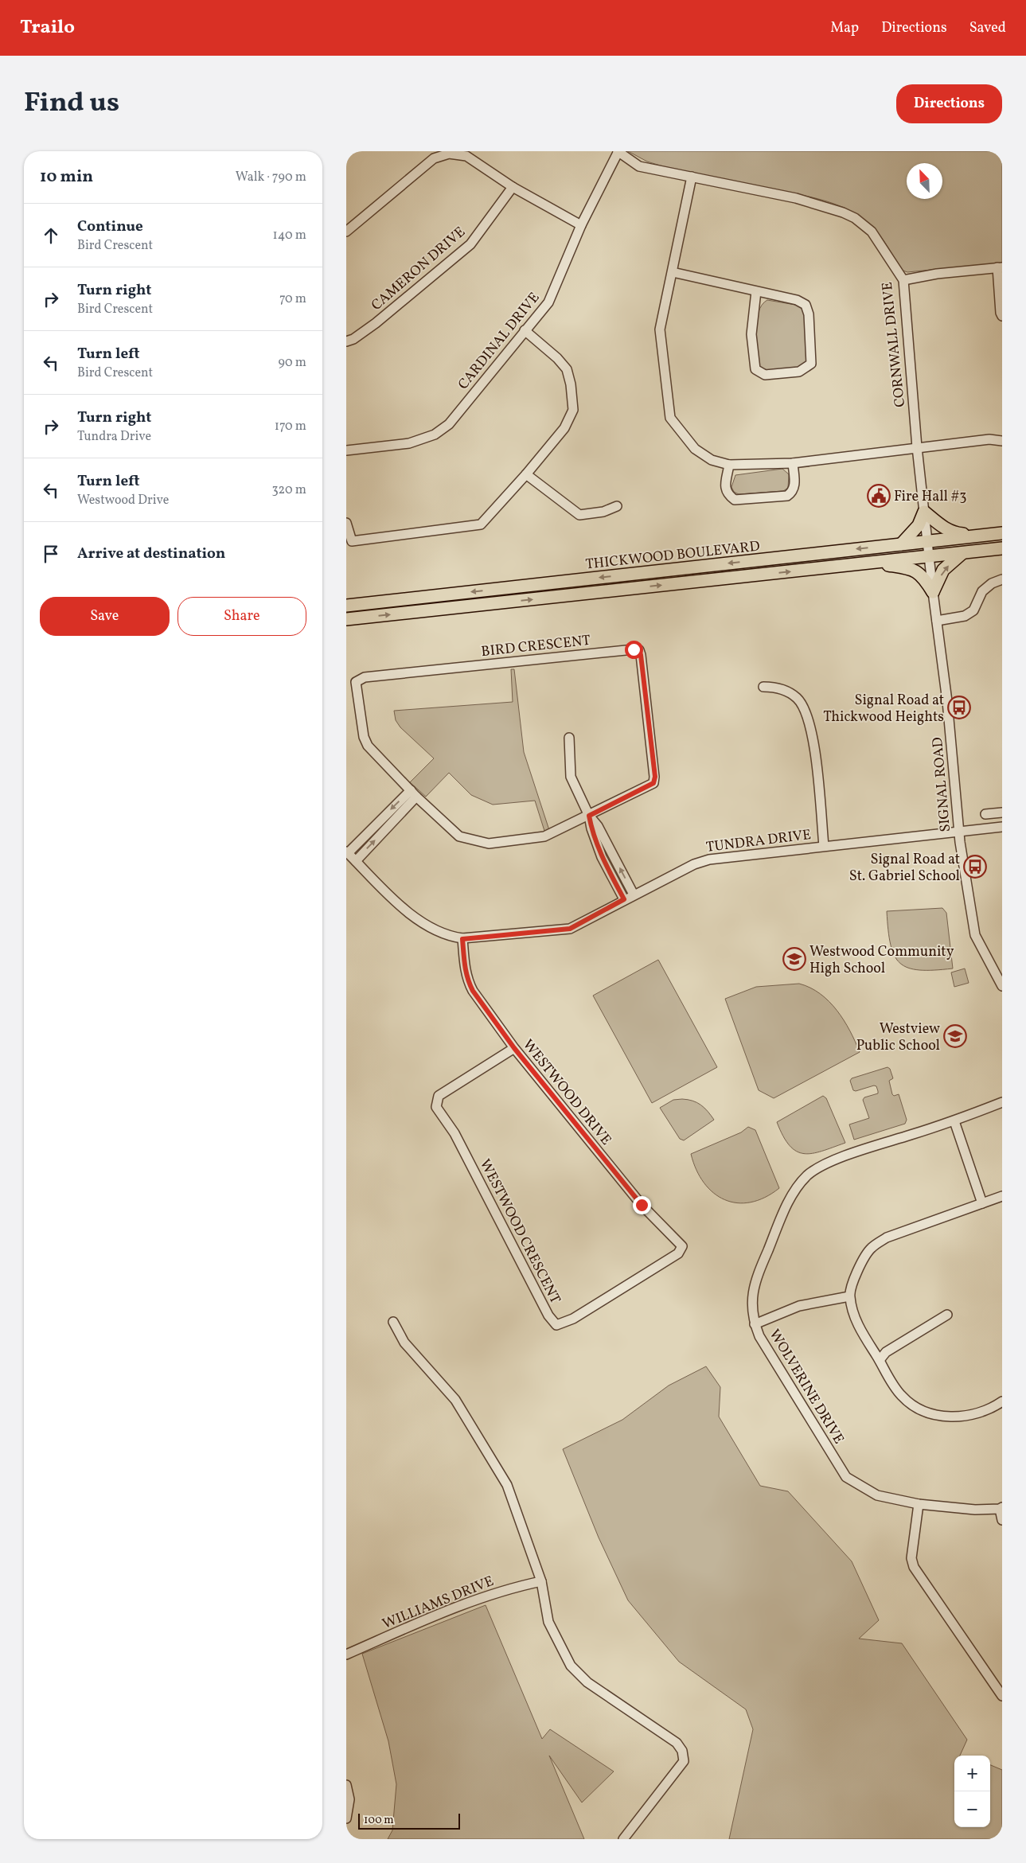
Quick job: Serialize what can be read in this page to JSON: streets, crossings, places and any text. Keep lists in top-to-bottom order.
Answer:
{
  "streets": {
    "main road": ["THICKWOOD BOULEVARD"],
    "street": [
      "CAMERON DRIVE",
      "CARDINAL DRIVE",
      "CORNWALL DRIVE",
      "BIRD CRESCENT",
      "SIGNAL ROAD",
      "TUNDRA DRIVE",
      "WESTWOOD DRIVE",
      "WESTWOOD CRESCENT",
      "WOLVERINE DRIVE",
      "WILLIAMS DRIVE"
    ]
  },
  "crossings": [
    ["CARDINAL DRIVE", "CORNWALL DRIVE"],
    ["CORNWALL DRIVE", "THICKWOOD BOULEVARD"],
    ["CORNWALL DRIVE", "SIGNAL ROAD"],
    ["THICKWOOD BOULEVARD", "SIGNAL ROAD"],
    ["SIGNAL ROAD", "TUNDRA DRIVE"],
    ["TUNDRA DRIVE", "WESTWOOD DRIVE"],
    ["WESTWOOD DRIVE", "WESTWOOD CRESCENT"]
  ],
  "places": {
    "public building": ["Fire Hall #3"],
    "bus stop": ["Signal Road at Thickwood Heights", "Signal Road at St. Gabriel School"],
    "school or university": ["Westwood Community High School", "Westview Public School"]
  },
  "scale_bar": "100 m",
  "north": "top left",
  "page": {
    "header": "Trailo",
    "nav": ["Map", "Directions", "Saved"],
    "title": "Find us",
    "buttons": [
      "Directions",
      ["Save", "Share"]
    ],
    "heading": ["10 min", "Walk · 790 m"],
    "list": [
      ["Continue", "Bird Crescent", "140 m"],
      ["Turn right", "Bird Crescent", "70 m"],
      ["Turn left", "Bird Crescent", "90 m"],
      ["Turn right", "Tundra Drive", "170 m"],
      ["Turn left", "Westwood Drive", "320 m"],
      "Arrive at destination"
    ],
    "map_buttons": ["+", "−"],
    "scale": "100 m"
  }
}
